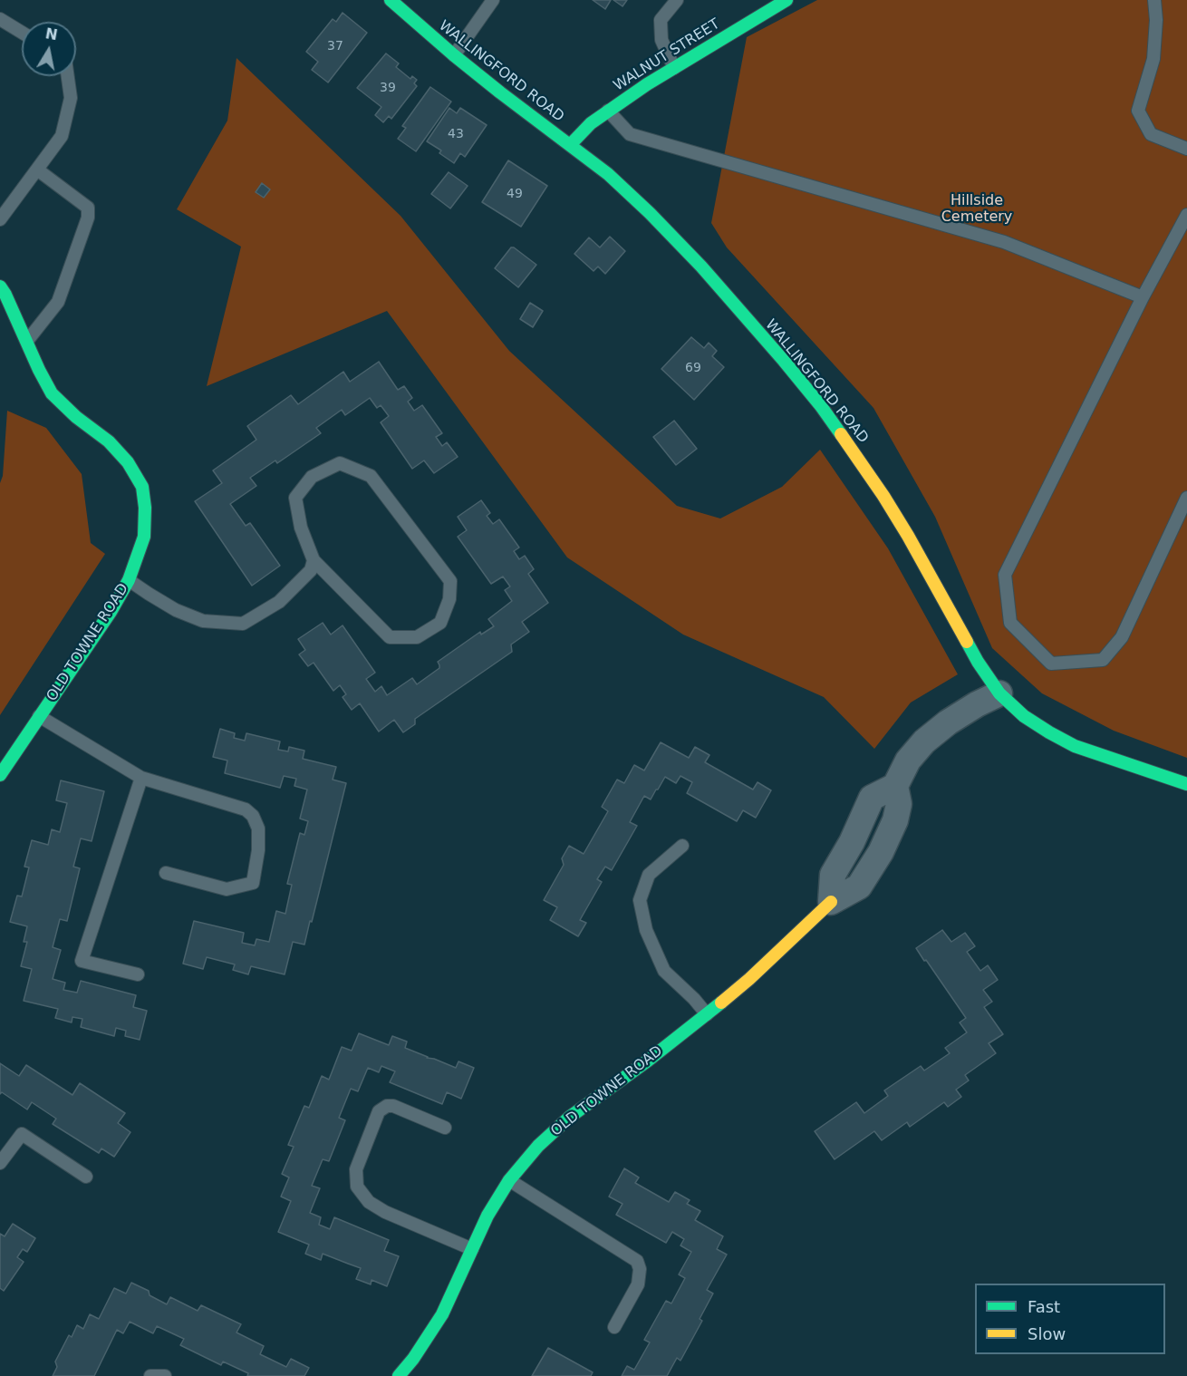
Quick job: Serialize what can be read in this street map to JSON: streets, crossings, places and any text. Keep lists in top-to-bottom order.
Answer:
{
  "streets": {
    "street": ["WALNUT STREET", "WALLINGFORD ROAD", "OLD TOWNE ROAD"]
  },
  "crossings": [
    ["WALNUT STREET", "WALLINGFORD ROAD"],
    ["WALLINGFORD ROAD", "OLD TOWNE ROAD"]
  ],
  "parks": ["Hillside Cemetery"],
  "house_numbers": [
    "37",
    "39",
    "43",
    "49",
    "69"
  ],
  "legend": ["Fast", "Slow"],
  "north": "top"
}
